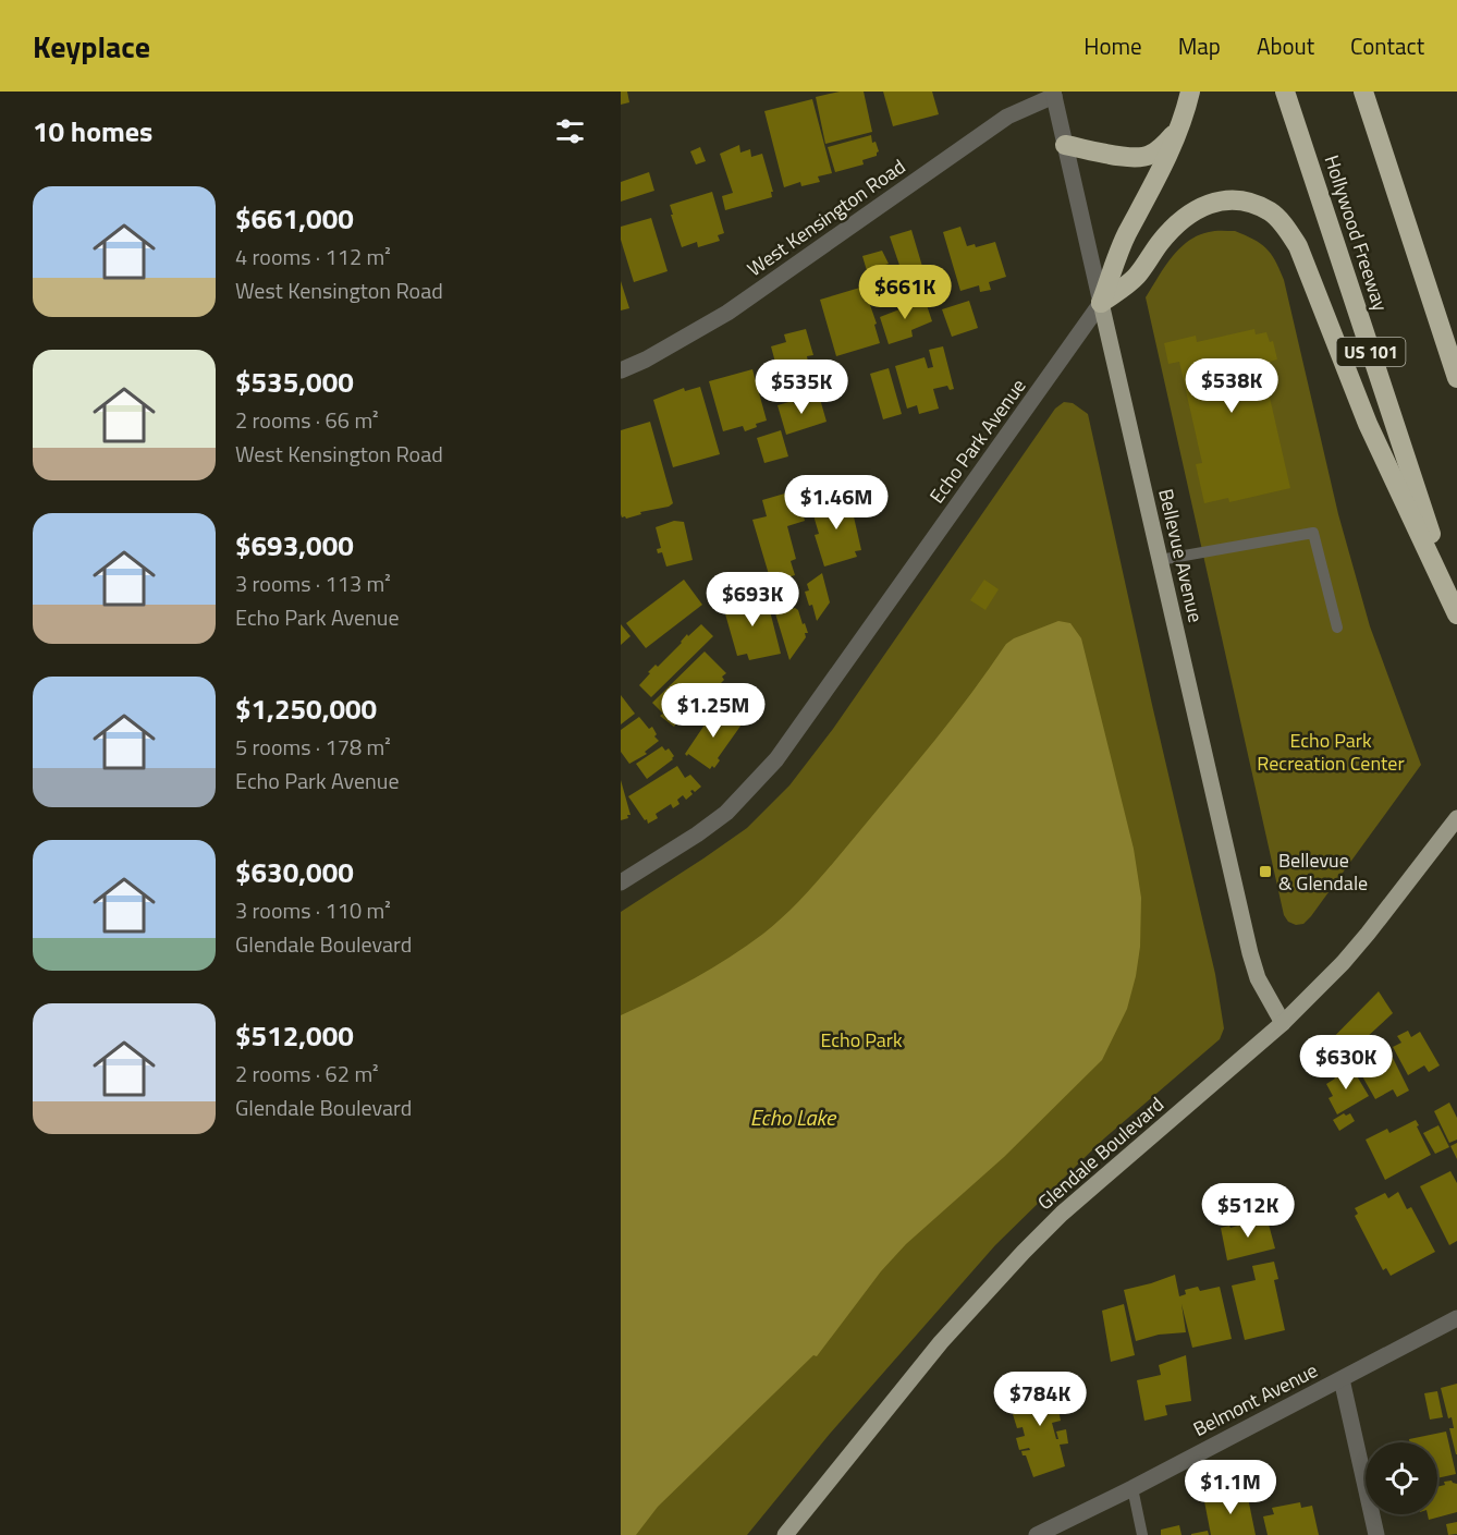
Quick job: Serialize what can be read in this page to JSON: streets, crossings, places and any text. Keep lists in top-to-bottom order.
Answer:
{
  "streets": {
    "highway": ["Hollywood Freeway", "US 101"],
    "main road": ["Bellevue Avenue", "Glendale Boulevard"],
    "street": ["West Kensington Road", "Echo Park Avenue", "Belmont Avenue"]
  },
  "crossings": [
    ["West Kensington Road", "Bellevue Avenue"],
    ["Echo Park Avenue", "Bellevue Avenue"],
    ["Bellevue Avenue", "Glendale Boulevard"]
  ],
  "water": ["Echo Lake"],
  "parks": ["Echo Park Recreation Center", "Echo Park"],
  "places": {
    "transit": ["Bellevue & Glendale"]
  },
  "page": {
    "header": "Keyplace",
    "nav": [
      "Home",
      "Map",
      "About",
      "Contact"
    ],
    "heading": "10 homes",
    "list": [
      {
        "name": "$661,000",
        "note": "4 rooms · 112 m² · West Kensington Road"
      },
      {
        "name": "$535,000",
        "note": "2 rooms · 66 m² · West Kensington Road"
      },
      {
        "name": "$693,000",
        "note": "3 rooms · 113 m² · Echo Park Avenue"
      },
      {
        "name": "$1,250,000",
        "note": "5 rooms · 178 m² · Echo Park Avenue"
      },
      {
        "name": "$630,000",
        "note": "3 rooms · 110 m² · Glendale Boulevard"
      },
      {
        "name": "$512,000",
        "note": "2 rooms · 62 m² · Glendale Boulevard"
      }
    ],
    "price": [
      "$661K",
      "$538K",
      "$535K",
      "$1.46M",
      "$693K",
      "$1.25M",
      "$630K",
      "$512K",
      "$784K",
      "$1.1M"
    ]
  }
}
